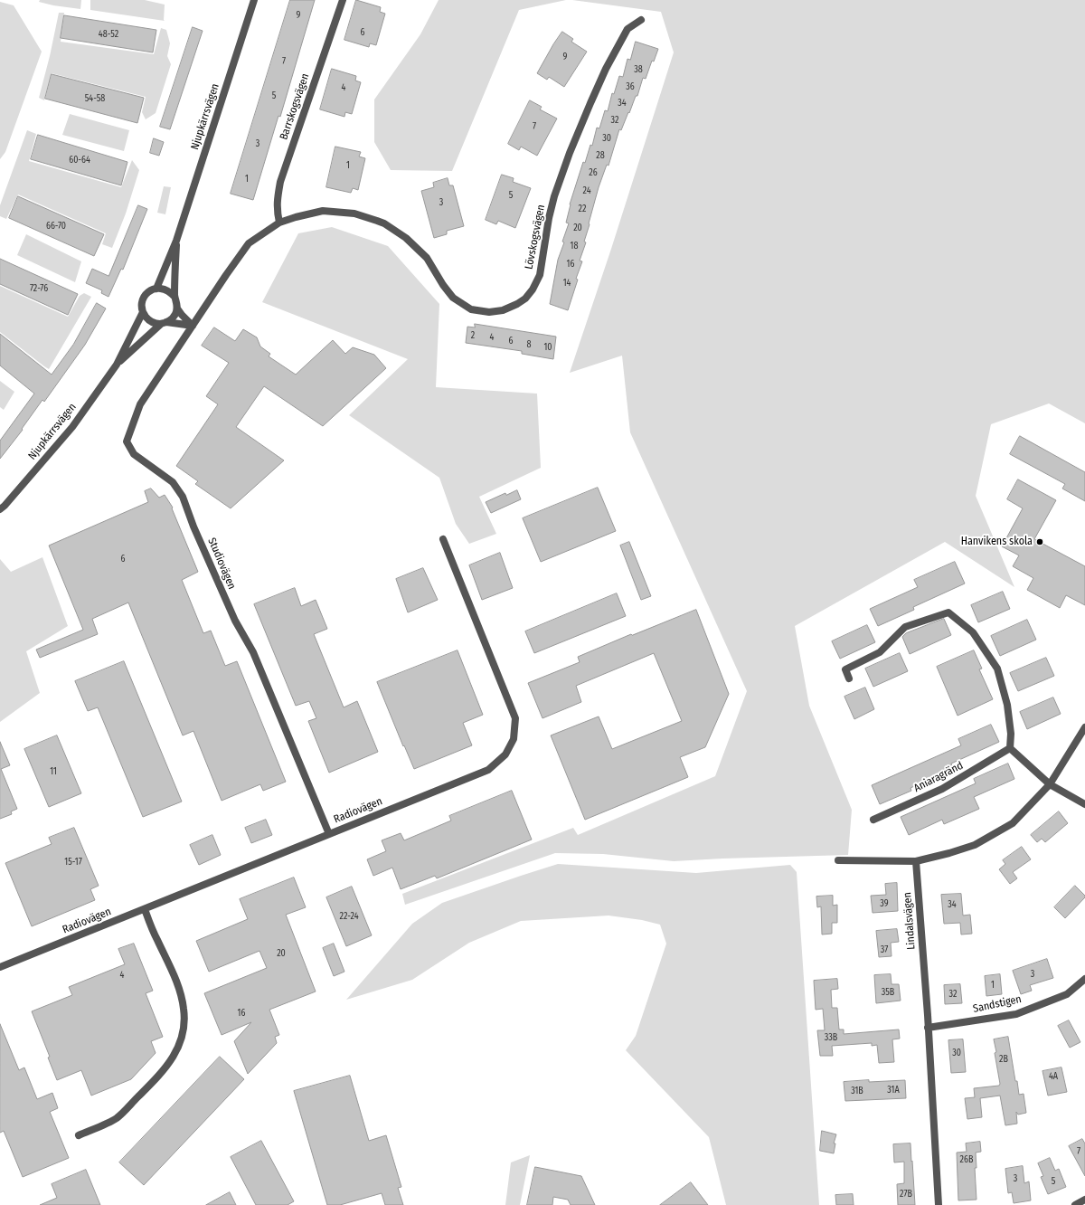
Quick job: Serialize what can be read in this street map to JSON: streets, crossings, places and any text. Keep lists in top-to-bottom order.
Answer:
{
  "streets": {
    "street": [
      "Barrskogsvägen",
      "Njupkärrsvägen",
      "Lövskogsvägen",
      "Studiovägen",
      "Aniaragränd",
      "Radiovägen",
      "Lindalsvägen",
      "Sandstigen"
    ]
  },
  "crossings": [
    ["Barrskogsvägen", "Lövskogsvägen"],
    ["Lövskogsvägen", "Studiovägen"],
    ["Studiovägen", "Radiovägen"],
    ["Lindalsvägen", "Sandstigen"]
  ],
  "places": ["Hanvikens skola"],
  "house_numbers": [
    "9",
    "6",
    "48-52",
    "9",
    "7",
    "38",
    "36",
    "4",
    "5",
    "54-58",
    "34",
    "32",
    "7",
    "30",
    "3",
    "28",
    "60-64",
    "1",
    "26",
    "1",
    "24",
    "5",
    "3",
    "22",
    "66-70",
    "20",
    "18",
    "16",
    "14",
    "72-76",
    "2",
    "4",
    "6",
    "8",
    "10",
    "6",
    "11",
    "15-17",
    "39",
    "34",
    "22-24",
    "37",
    "20",
    "3",
    "4",
    "1",
    "35B",
    "32",
    "16",
    "33B",
    "30",
    "2B",
    "4A",
    "31A",
    "31B",
    "7",
    "26B",
    "3",
    "5",
    "27B"
  ]
}
